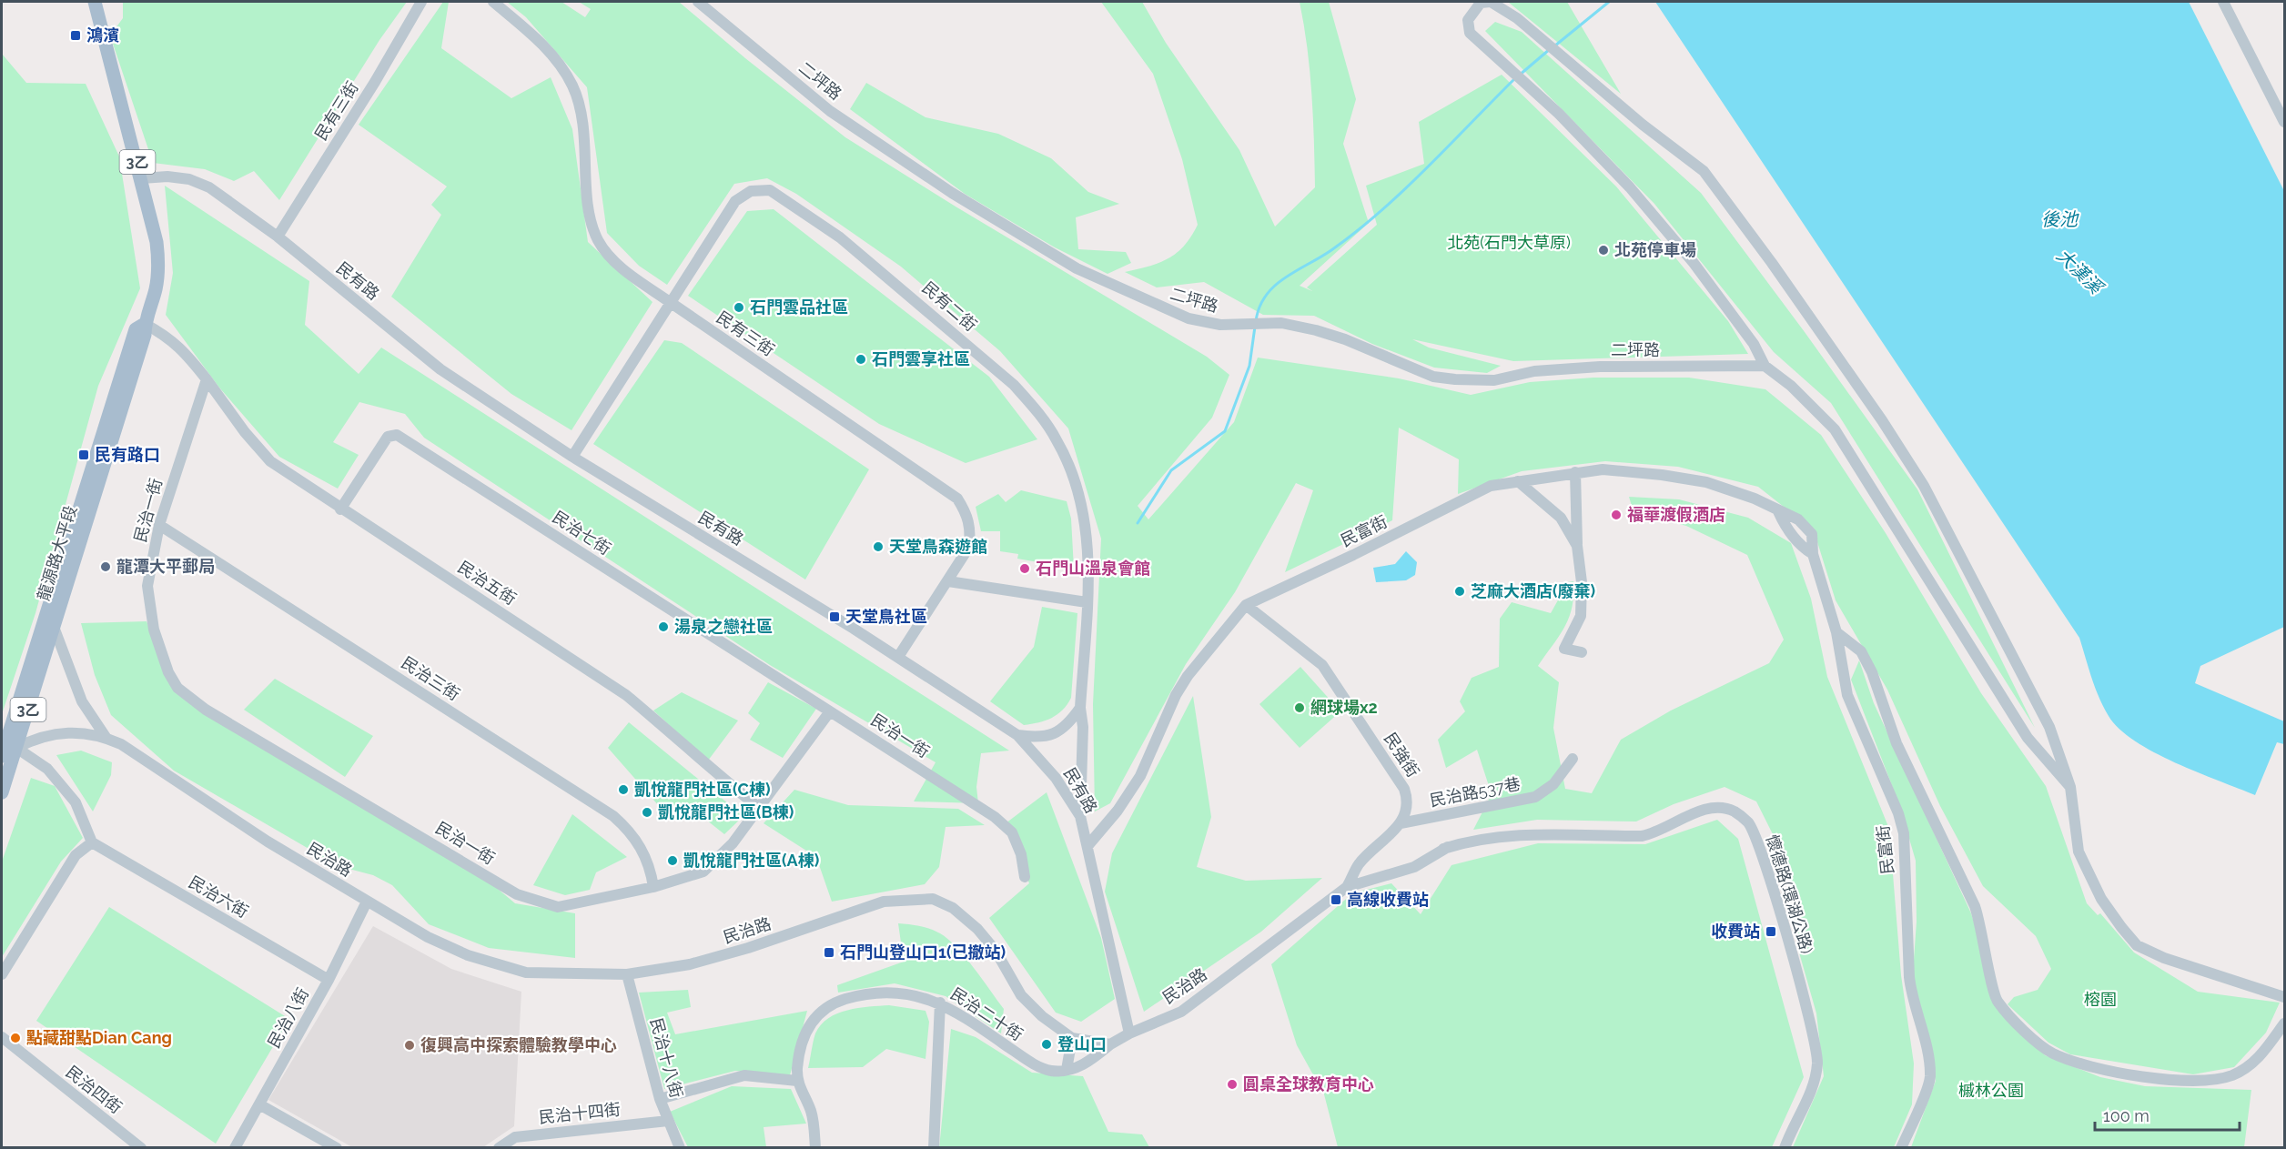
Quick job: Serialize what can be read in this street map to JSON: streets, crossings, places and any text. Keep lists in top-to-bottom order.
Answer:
{
  "streets": {
    "main road": ["3乙", "龍源路大平段"],
    "street": [
      "二坪路",
      "民有三街",
      "民有路",
      "民有二街",
      "民治一街",
      "民富街",
      "民治七街",
      "民治五街",
      "民治三街",
      "民強街",
      "民治路537巷",
      "民治路",
      "懷德路(環湖公路)",
      "民治六街",
      "民治二十街",
      "民治八街",
      "民治十八街",
      "民治四街",
      "民治十四街"
    ]
  },
  "crossings": [
    ["民有三街", "民有路"],
    ["民有三街", "民有二街"],
    ["民有路", "民有二街"],
    ["民有路", "民富街"],
    ["民有路", "龍源路大平段"],
    ["民有路", "民治路"],
    ["民治一街", "民治七街"],
    ["民治一街", "民治五街"],
    ["民治一街", "民治三街"],
    ["民富街", "民強街"],
    ["民治七街", "民治五街"],
    ["民強街", "民治路537巷"],
    ["民強街", "民治路"],
    ["民強街", "懷德路(環湖公路)"],
    ["民治路", "懷德路(環湖公路)"],
    ["民治路", "民治二十街"],
    ["民治路", "民治八街"],
    ["民治路", "民治十八街"],
    ["民治六街", "民治八街"],
    ["民治十八街", "民治十四街"]
  ],
  "water": ["後池", "大漢溪"],
  "parks": ["北苑(石門大草原)", "榕園", "槭林公園"],
  "places": {
    "transit": [
      "鴻濱",
      "民有路口",
      "天堂鳥社區",
      "高線收費站",
      "收費站",
      "石門山登山口1(已撤站)"
    ],
    "other": [
      "北苑停車場",
      "石門雲品社區",
      "石門雲享社區",
      "福華渡假酒店",
      "天堂鳥森遊館",
      "龍潭大平郵局",
      "石門山溫泉會館",
      "芝麻大酒店(廢棄)",
      "湯泉之戀社區",
      "網球場x2",
      "凱悅龍門社區(C棟)",
      "凱悅龍門社區(B棟)",
      "凱悅龍門社區(A棟)",
      "點藏甜點Dian Cang",
      "登山口",
      "復興高中探索體驗教學中心",
      "圓桌全球教育中心"
    ]
  },
  "scale_bar": "100 m"
}
